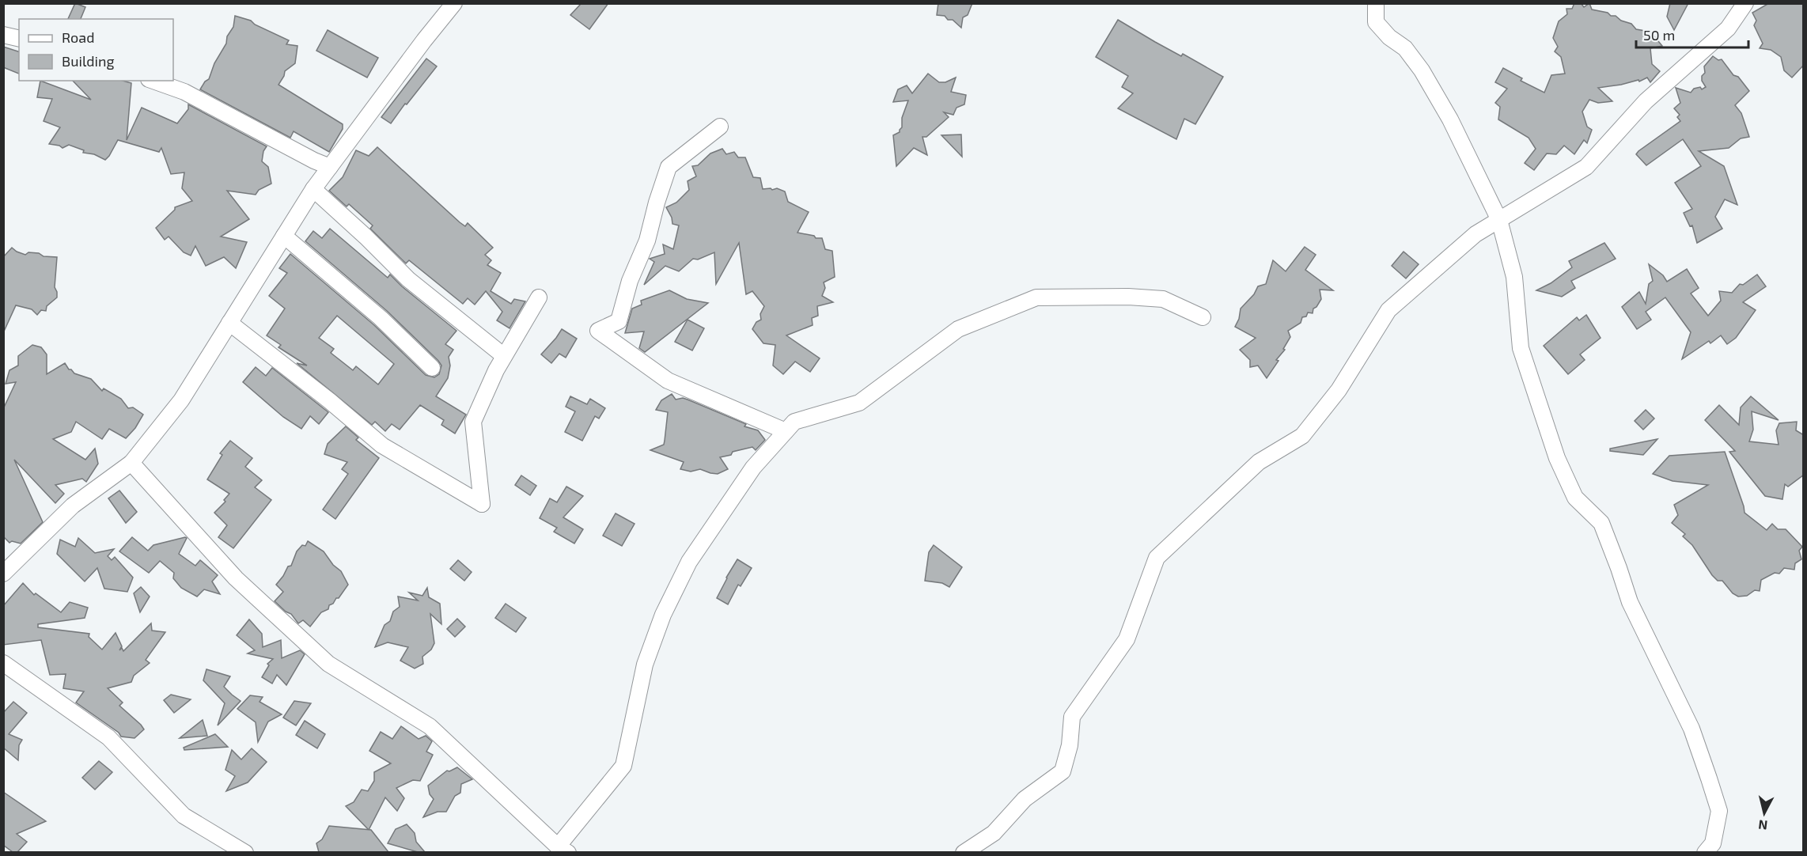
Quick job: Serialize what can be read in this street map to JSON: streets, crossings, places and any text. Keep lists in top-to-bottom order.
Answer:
{
  "legend": ["Road", "Building"],
  "scale_bar": "50 m",
  "north": "bottom"
}
